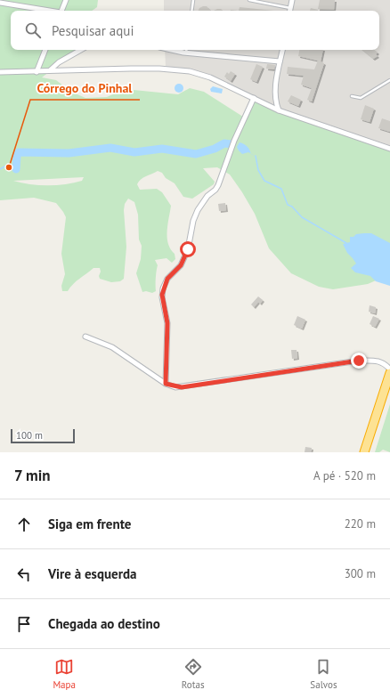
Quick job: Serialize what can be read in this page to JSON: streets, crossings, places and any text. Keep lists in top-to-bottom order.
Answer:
{
  "places": ["Córrego do Pinhal"],
  "scale_bar": "100 m",
  "page": {
    "search": "Pesquisar aqui",
    "scale": "100 m",
    "heading": ["7 min", "A pé · 520 m"],
    "list": [
      ["Siga em frente", "220 m"],
      ["Vire à esquerda", "300 m"],
      "Chegada ao destino"
    ],
    "nav": ["Mapa", "Rotas", "Salvos"]
  }
}
